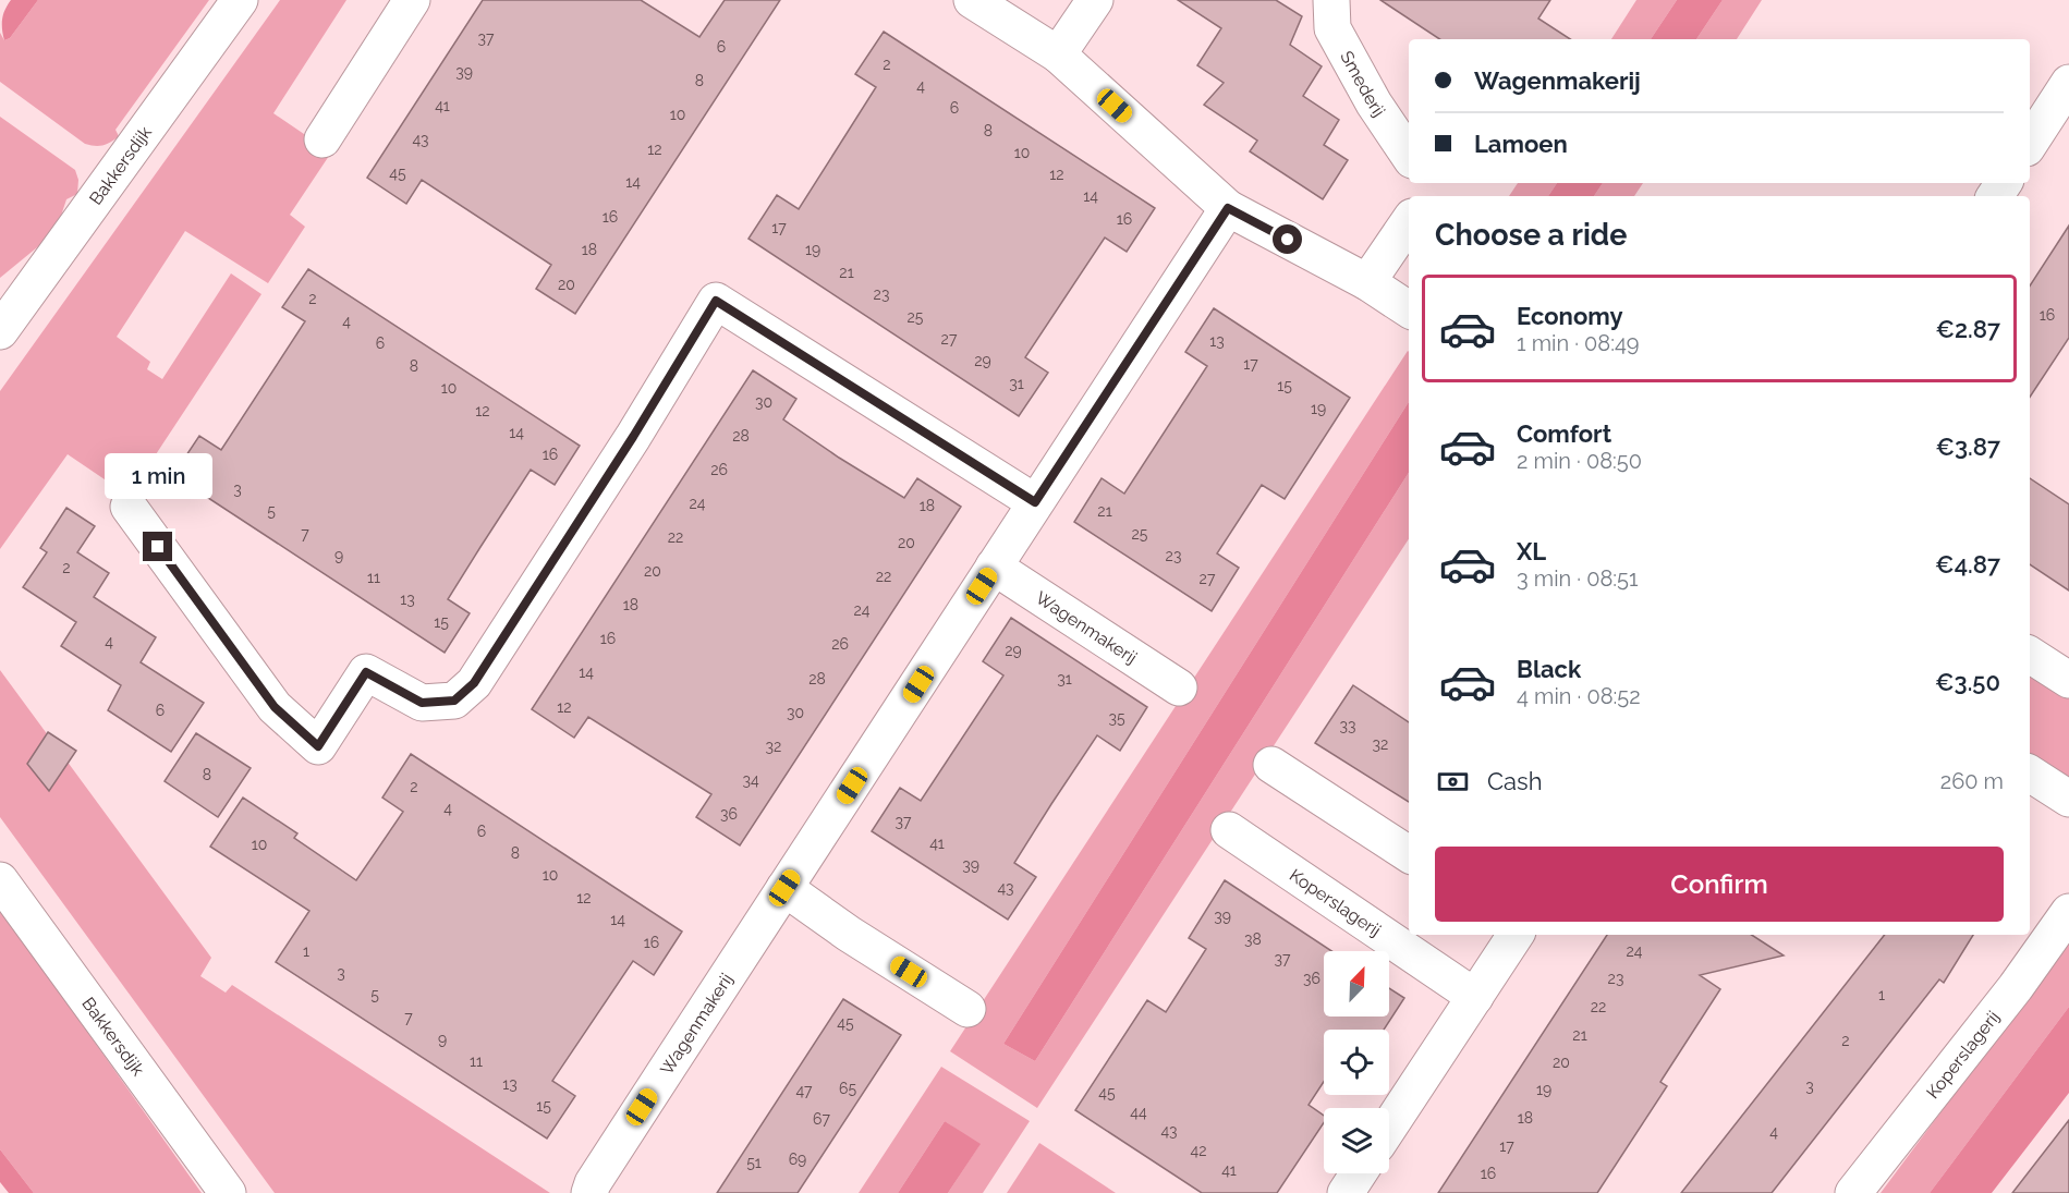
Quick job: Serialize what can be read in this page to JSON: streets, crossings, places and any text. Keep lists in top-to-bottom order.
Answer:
{
  "streets": {
    "street": [
      "Smederij",
      "Bakkersdijk",
      "Wagenmakerij",
      "Koperslagerij"
    ]
  },
  "house_numbers": [
    "37",
    "6",
    "2",
    "39",
    "8",
    "4",
    "41",
    "6",
    "10",
    "8",
    "43",
    "12",
    "10",
    "45",
    "12",
    "14",
    "14",
    "16",
    "16",
    "17",
    "18",
    "19",
    "21",
    "20",
    "23",
    "2",
    "16",
    "25",
    "4",
    "27",
    "13",
    "6",
    "29",
    "17",
    "8",
    "31",
    "15",
    "10",
    "30",
    "19",
    "12",
    "14",
    "28",
    "16",
    "26",
    "3",
    "24",
    "18",
    "5",
    "21",
    "7",
    "25",
    "22",
    "20",
    "9",
    "23",
    "2",
    "20",
    "22",
    "11",
    "27",
    "13",
    "18",
    "24",
    "15",
    "16",
    "4",
    "26",
    "29",
    "14",
    "28",
    "31",
    "12",
    "6",
    "30",
    "35",
    "33",
    "32",
    "32",
    "8",
    "34",
    "2",
    "4",
    "36",
    "37",
    "6",
    "41",
    "10",
    "8",
    "39",
    "10",
    "43",
    "12",
    "39",
    "14",
    "38",
    "16",
    "1",
    "24",
    "37",
    "3",
    "36",
    "23",
    "5",
    "1",
    "22",
    "7",
    "45",
    "21",
    "9",
    "2",
    "11",
    "20",
    "13",
    "3",
    "65",
    "19",
    "47",
    "45",
    "15",
    "44",
    "18",
    "67",
    "43",
    "4",
    "17",
    "42",
    "69",
    "51",
    "41",
    "16"
  ],
  "north": "top right",
  "page": {
    "banner": ["Wagenmakerij", "Lamoen"],
    "heading": "Choose a ride",
    "list": [
      {
        "name": "Economy",
        "note": "1 min · 08:49",
        "value": "€2.87"
      },
      {
        "name": "Comfort",
        "note": "2 min · 08:50",
        "value": "€3.87"
      },
      {
        "name": "XL",
        "note": "3 min · 08:51",
        "value": "€4.87"
      },
      {
        "name": "Black",
        "note": "4 min · 08:52",
        "value": "€3.50"
      }
    ],
    "bubble": "1 min",
    "pay": ["Cash", "260 m"],
    "buttons": "Confirm"
  }
}
